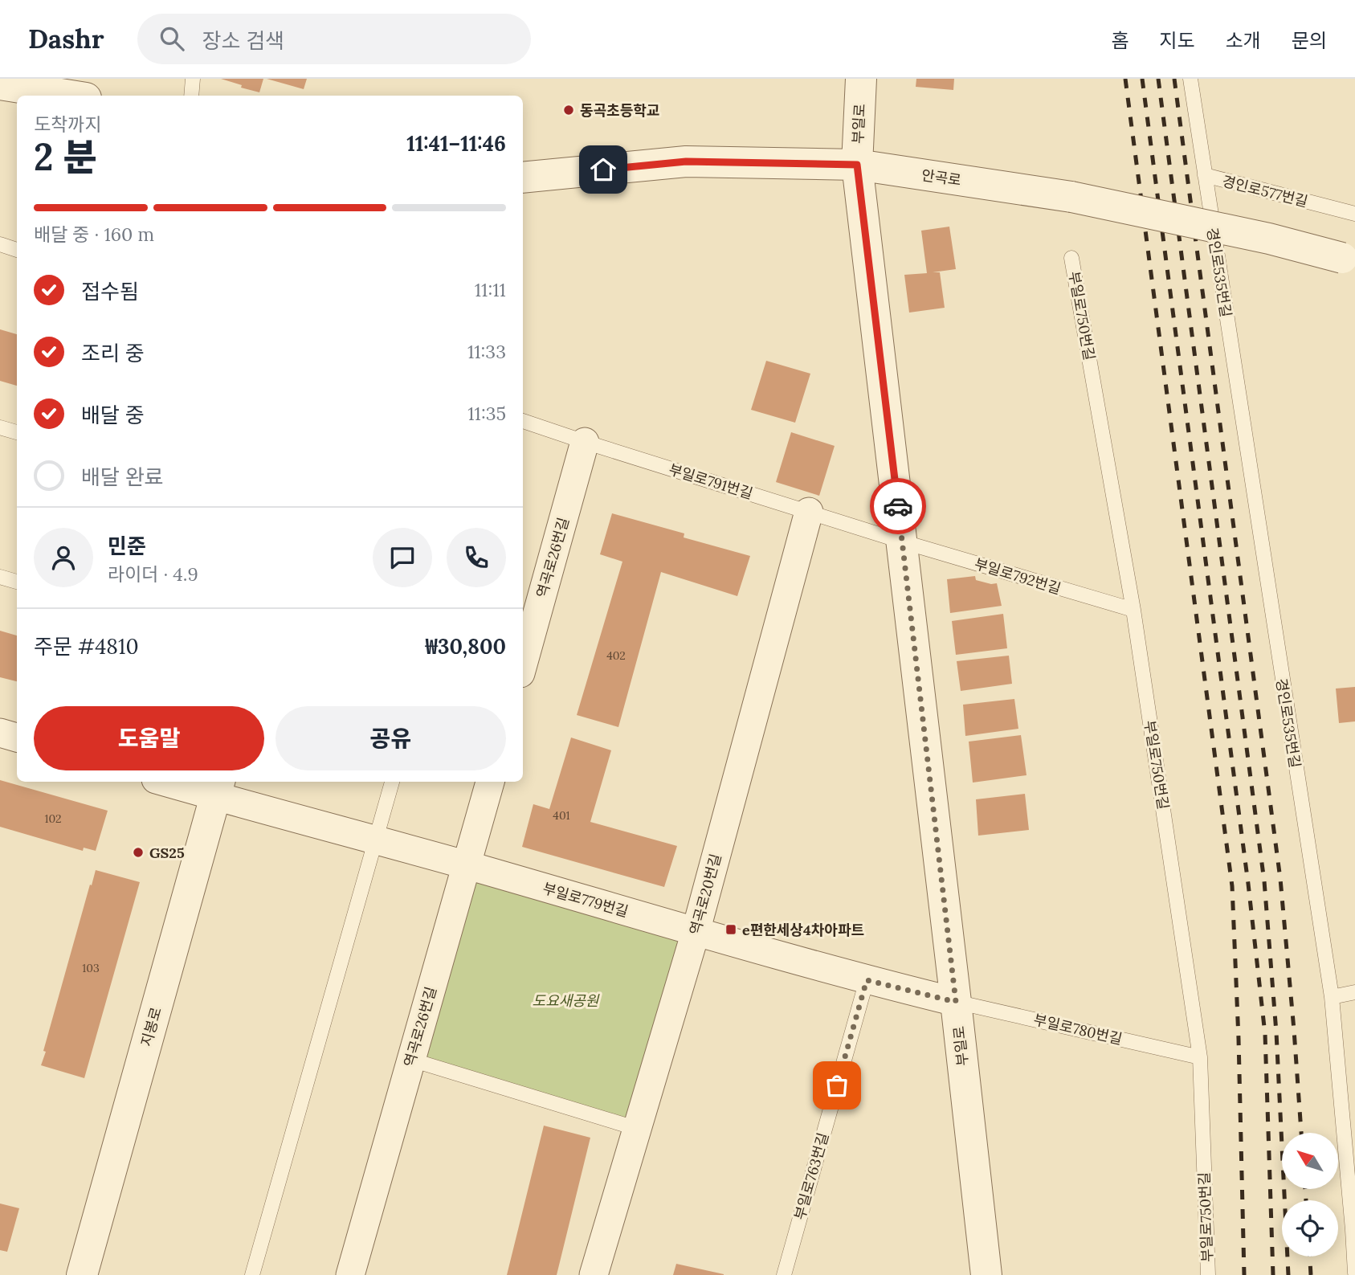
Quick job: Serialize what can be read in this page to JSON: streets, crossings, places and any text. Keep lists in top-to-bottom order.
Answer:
{
  "streets": {
    "street": [
      "부일로",
      "안곡로",
      "역곡로26번길",
      "역곡로20번길",
      "부일로779번길",
      "지봉로"
    ],
    "lane": [
      "경인로577번길",
      "경인로535번길",
      "부일로750번길",
      "부일로791번길",
      "부일로792번길",
      "부일로780번길",
      "부일로763번길"
    ]
  },
  "crossings": [
    ["부일로", "안곡로"],
    ["부일로", "부일로791번길"],
    ["부일로", "부일로792번길"],
    ["부일로", "부일로779번길"],
    ["부일로", "부일로780번길"],
    ["경인로577번길", "경인로535번길"],
    ["부일로750번길", "부일로792번길"],
    ["부일로750번길", "부일로780번길"],
    ["부일로791번길", "역곡로26번길"],
    ["부일로791번길", "부일로792번길"],
    ["부일로791번길", "역곡로20번길"],
    ["역곡로26번길", "부일로779번길"],
    ["역곡로20번길", "부일로779번길"],
    ["부일로779번길", "지봉로"],
    ["부일로779번길", "부일로780번길"],
    ["부일로779번길", "부일로763번길"]
  ],
  "parks": ["도요새공원"],
  "places": {
    "other": ["동곡초등학교", "GS25"],
    "transit": ["e편한세상4차아파트"]
  },
  "house_numbers": [
    "402",
    "401",
    "102",
    "103"
  ],
  "north": "top left",
  "page": {
    "header": "Dashr",
    "search": "장소 검색",
    "nav": [
      "홈",
      "지도",
      "소개",
      "문의"
    ],
    "heading": ["2 분", "도착까지", "11:41–11:46"],
    "panel": [
      "민준",
      "라이더 · 4.9",
      "주문 #4810",
      "₩30,800"
    ],
    "bar": "배달 중 · 160 m",
    "list": [
      ["접수됨", "11:11"],
      ["조리 중", "11:33"],
      ["배달 중", "11:35"],
      "배달 완료"
    ],
    "buttons": ["도움말", "공유"]
  }
}
